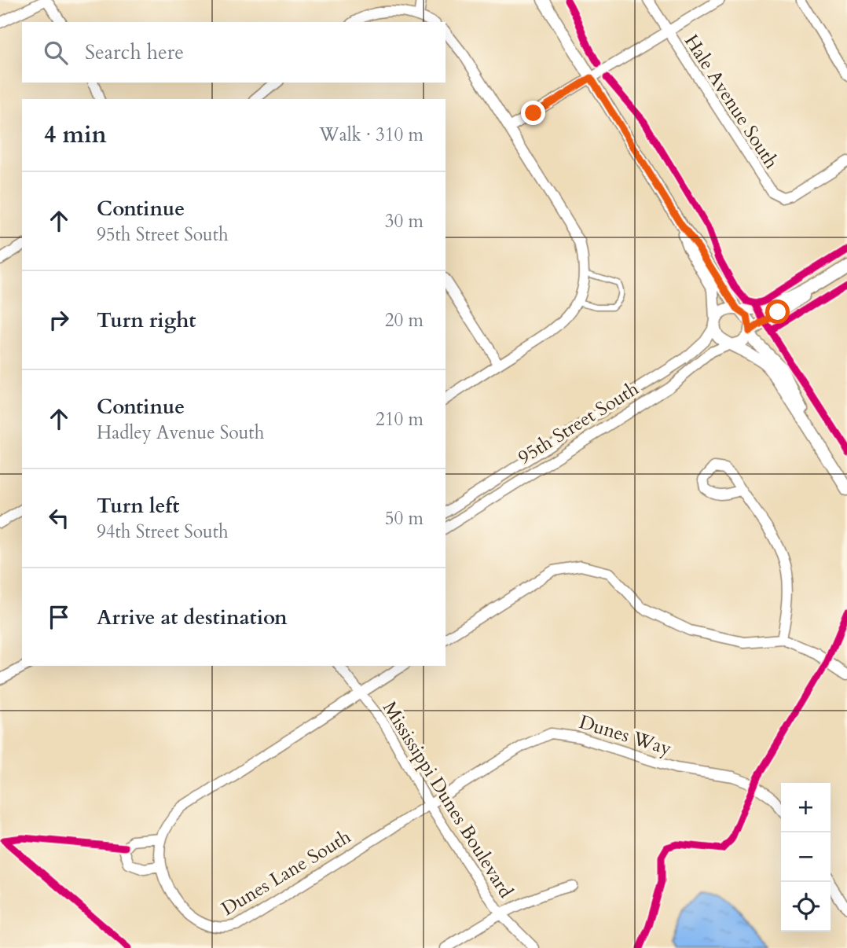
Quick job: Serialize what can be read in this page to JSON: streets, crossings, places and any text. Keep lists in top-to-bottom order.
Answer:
{
  "streets": {
    "street": [
      "Hale Avenue South",
      "95th Street South",
      "Dunes Way",
      "Mississippi Dunes Boulevard",
      "Dunes Lane South"
    ]
  },
  "crossings": [
    ["Dunes Way", "Mississippi Dunes Boulevard"],
    ["Dunes Way", "Dunes Lane South"],
    ["Mississippi Dunes Boulevard", "Dunes Lane South"]
  ],
  "page": {
    "search": "Search here",
    "heading": ["4 min", "Walk · 310 m"],
    "list": [
      ["Continue", "95th Street South", "30 m"],
      ["Turn right", "20 m"],
      ["Continue", "Hadley Avenue South", "210 m"],
      ["Turn left", "94th Street South", "50 m"],
      "Arrive at destination"
    ],
    "map_buttons": ["+", "−"]
  }
}
